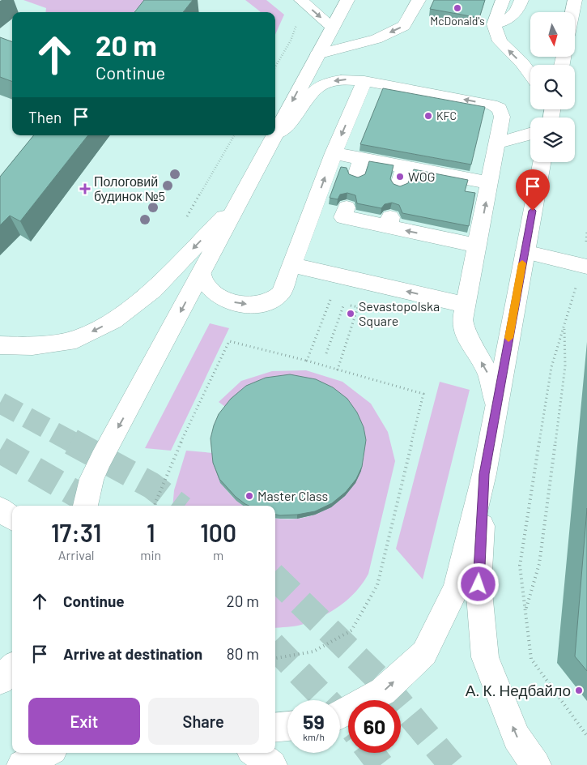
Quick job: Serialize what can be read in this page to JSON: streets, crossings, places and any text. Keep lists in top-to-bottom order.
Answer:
{
  "places": {
    "other": [
      "McDonald's",
      "KFC",
      "WOG",
      "Sevastopolska Square",
      "Master Class",
      "А. К. Недбайло"
    ],
    "health": ["Пологовий будинок №5"]
  },
  "north": "bottom",
  "page": {
    "turn": ["20 m", "Continue"],
    "then": "Then",
    "eta": [
      "17:31",
      "Arrival",
      "1",
      "min",
      "100",
      "m"
    ],
    "list": [
      {
        "name": "Continue",
        "value": "20 m"
      },
      {
        "name": "Arrive at destination",
        "value": "80 m"
      }
    ],
    "buttons": ["Exit", "Share"],
    "speed": "59 km/h",
    "limit": "60"
  }
}
